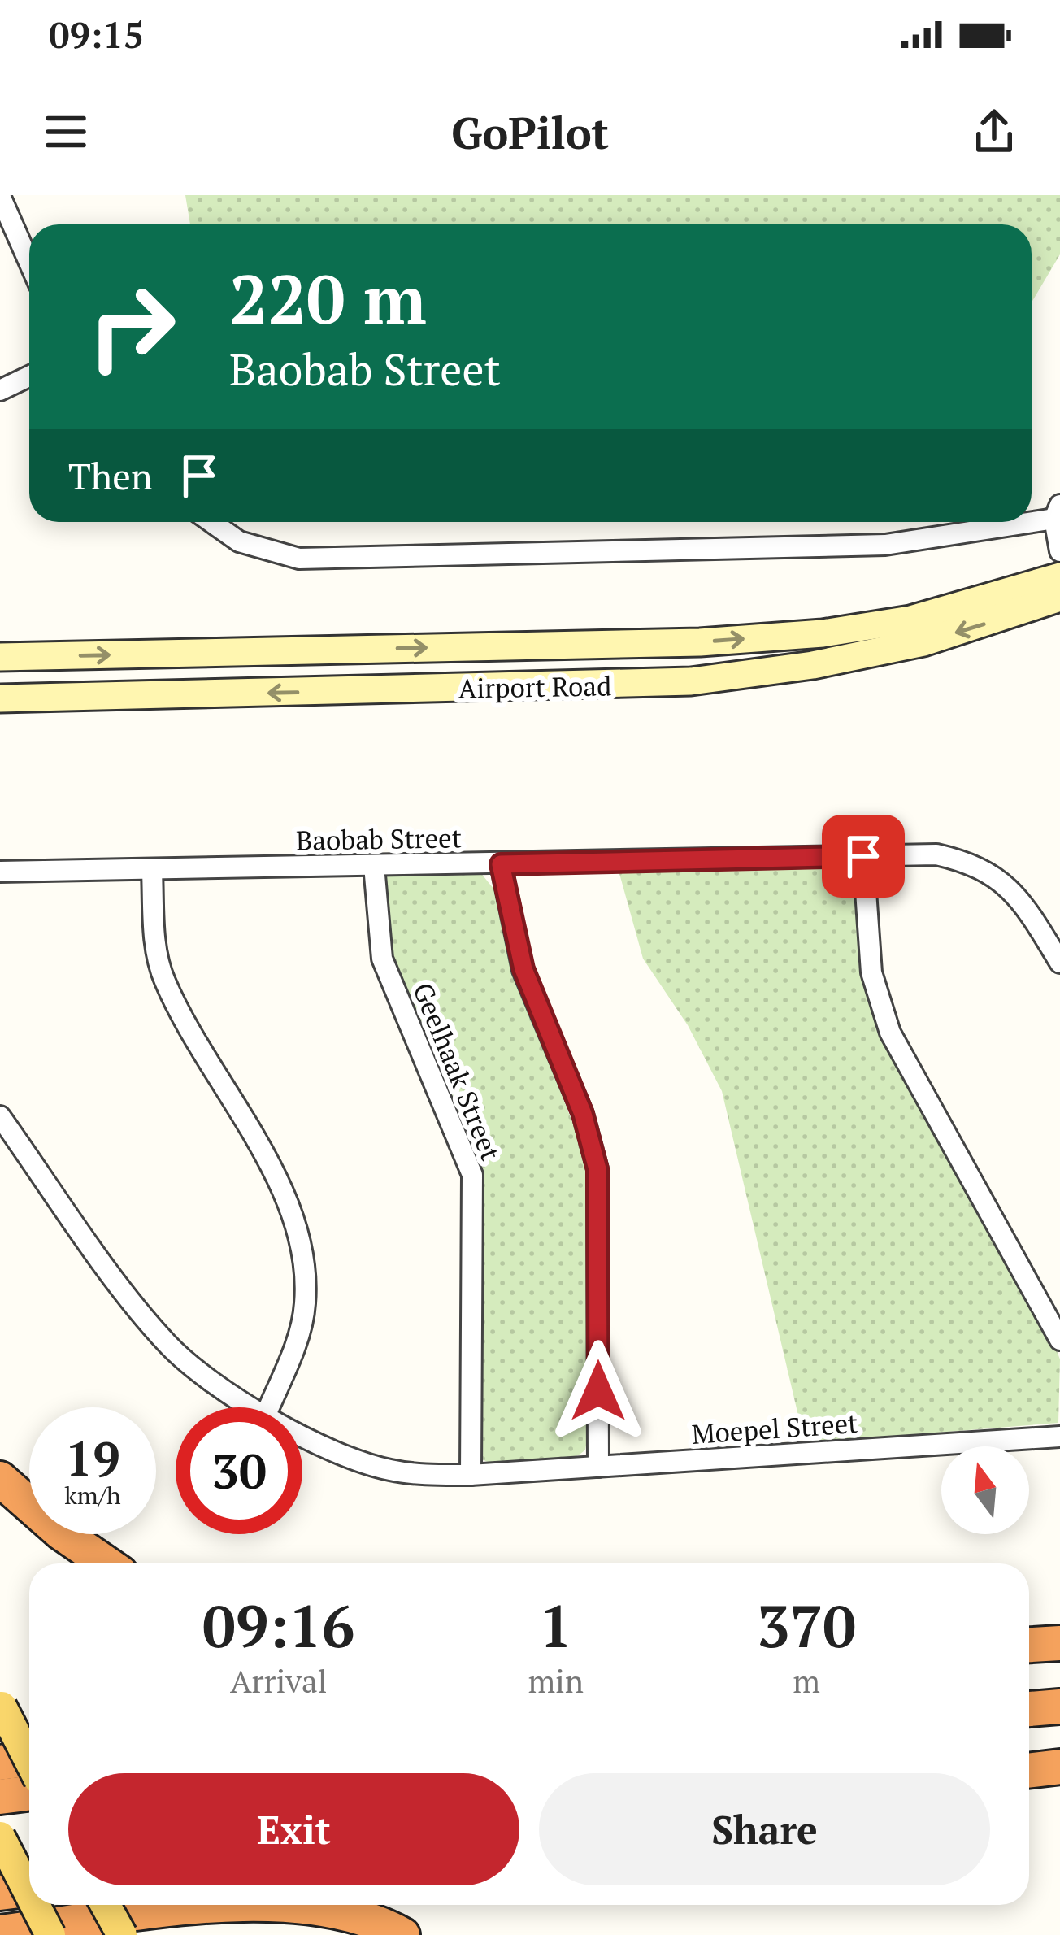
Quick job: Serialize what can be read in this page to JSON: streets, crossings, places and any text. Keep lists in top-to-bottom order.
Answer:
{
  "streets": {
    "main road": ["Airport Road"],
    "street": ["Baobab Street", "Geelhaak Street", "Moepel Street"]
  },
  "crossings": [
    ["Baobab Street", "Geelhaak Street"],
    ["Geelhaak Street", "Moepel Street"]
  ],
  "north": "top",
  "page": {
    "status": "09:15",
    "header": "GoPilot",
    "turn": ["220 m", "Baobab Street"],
    "then": "Then",
    "speed": "19 km/h",
    "limit": "30",
    "eta": [
      "09:16",
      "Arrival",
      "1",
      "min",
      "370",
      "m"
    ],
    "buttons": ["Exit", "Share"]
  }
}
